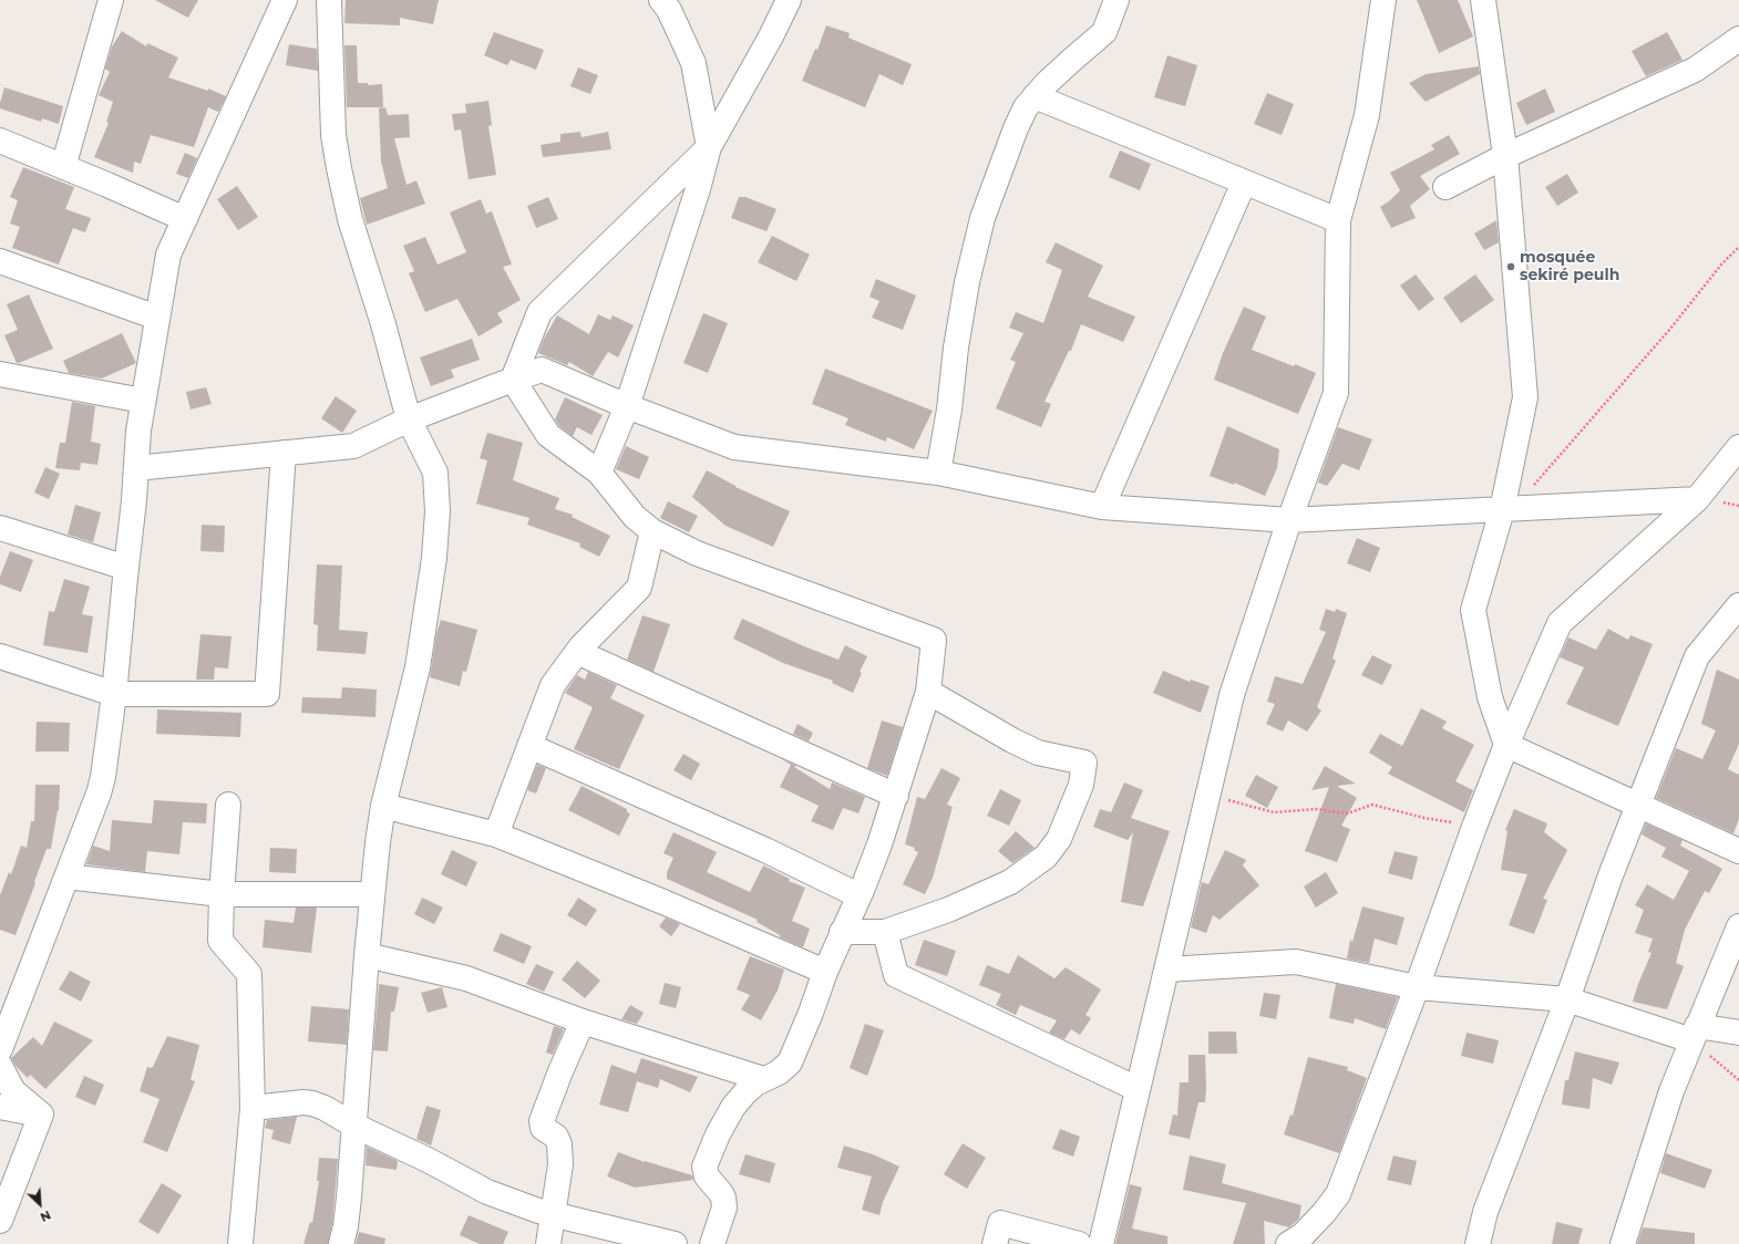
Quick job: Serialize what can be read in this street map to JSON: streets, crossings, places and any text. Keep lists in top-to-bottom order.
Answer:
{
  "places": ["mosquée sekiré peulh"],
  "north": "bottom right"
}
